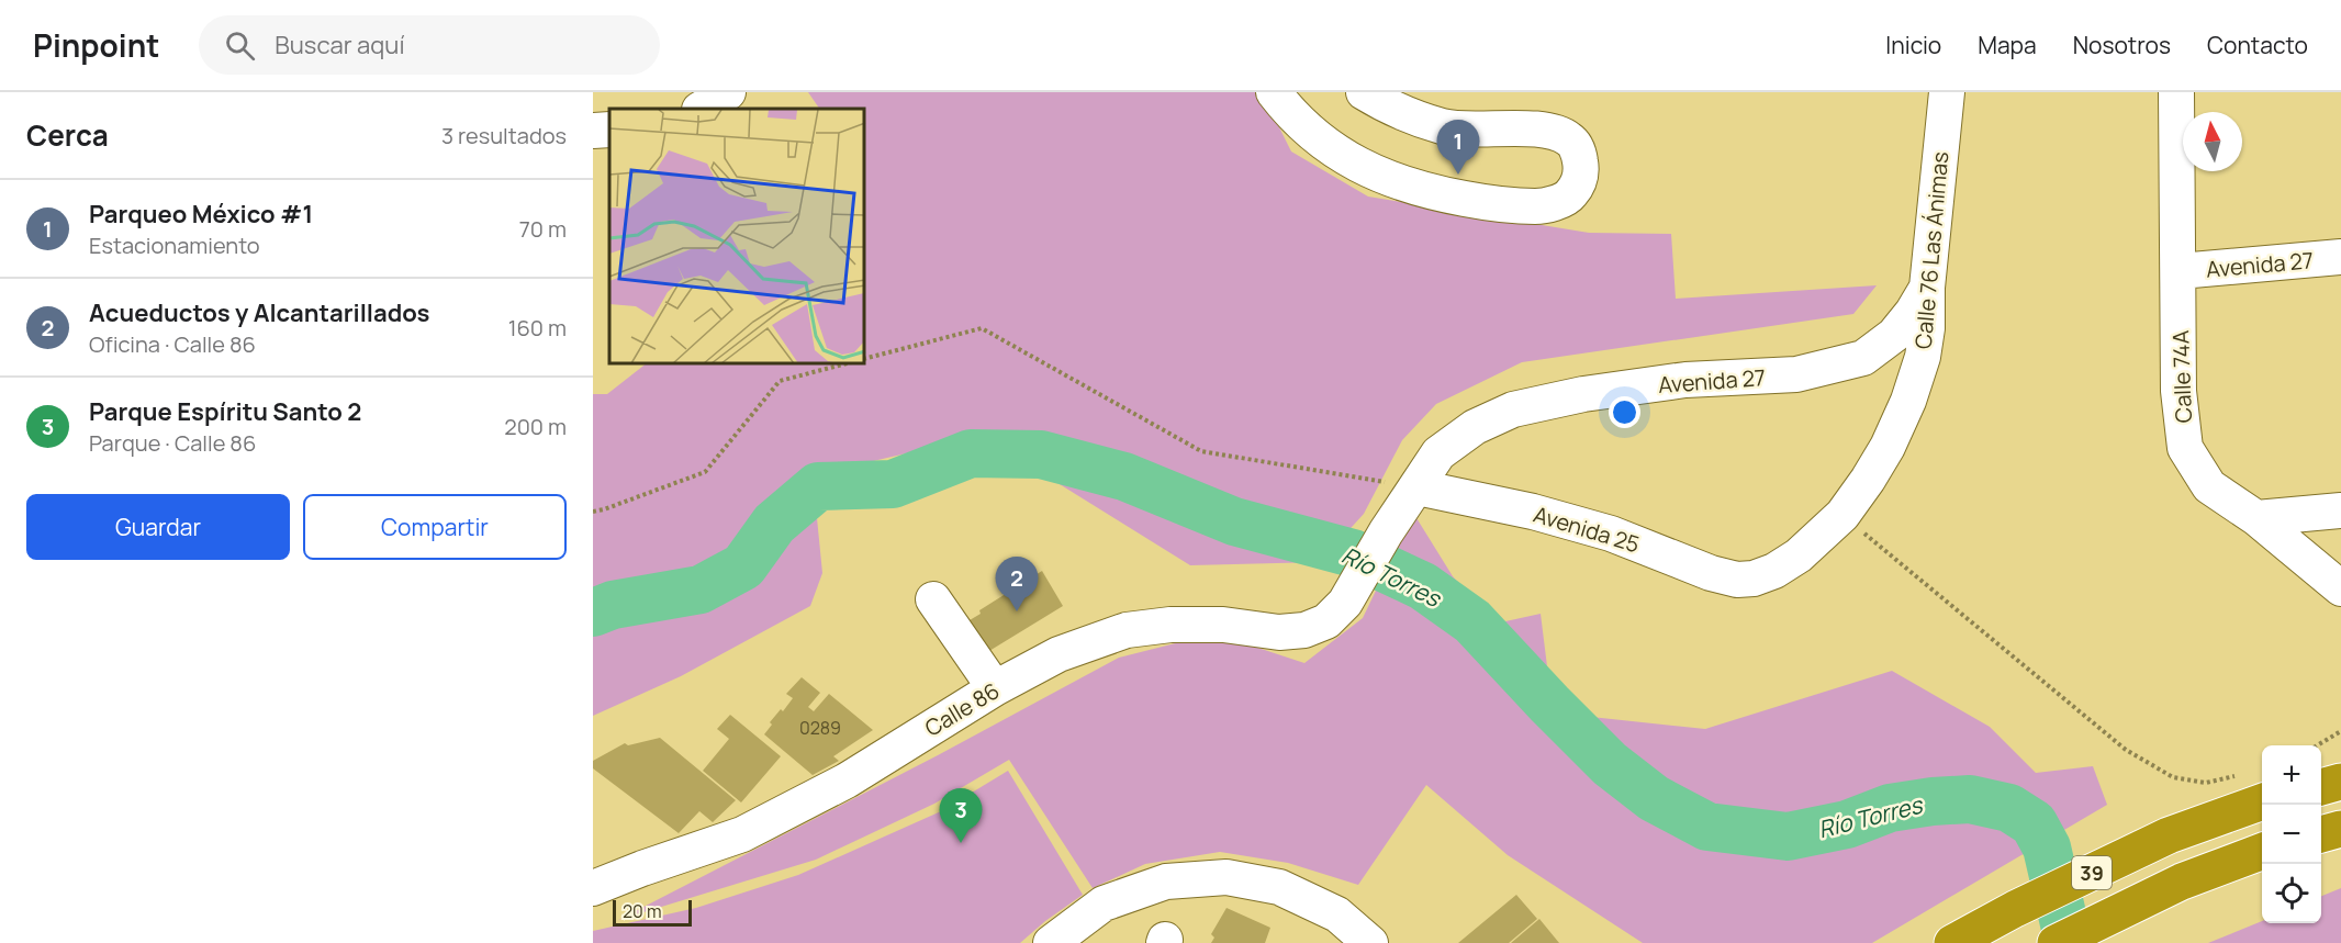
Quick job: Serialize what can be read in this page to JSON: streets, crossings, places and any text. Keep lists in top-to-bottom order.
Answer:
{
  "streets": {
    "highway": ["39"],
    "street": [
      "Calle 76 Las Ánimas",
      "Avenida 27",
      "Calle 74A",
      "Avenida 25",
      "Calle 86"
    ]
  },
  "crossings": [
    ["Calle 76 Las Ánimas", "Avenida 27"],
    ["Calle 76 Las Ánimas", "Avenida 25"],
    ["Avenida 27", "Calle 74A"],
    ["Avenida 27", "Avenida 25"],
    ["Avenida 27", "Calle 86"]
  ],
  "water": ["Río Torres"],
  "house_numbers": ["0289"],
  "scale_bar": "20 m",
  "north": "top",
  "page": {
    "header": "Pinpoint",
    "search": "Buscar aquí",
    "nav": [
      "Inicio",
      "Mapa",
      "Nosotros",
      "Contacto"
    ],
    "heading": ["Cerca", "3 resultados"],
    "pins": ["1", "2", "3"],
    "list": [
      {
        "mark": "1",
        "name": "Parqueo México #1",
        "note": "Estacionamiento",
        "value": "70 m"
      },
      {
        "mark": "2",
        "name": "Acueductos y Alcantarillados",
        "note": "Oficina · Calle 86",
        "value": "160 m"
      },
      {
        "mark": "3",
        "name": "Parque Espíritu Santo 2",
        "note": "Parque · Calle 86",
        "value": "200 m"
      }
    ],
    "buttons": ["Guardar", "Compartir"],
    "map_buttons": ["+", "−"],
    "scale": "20 m"
  }
}
